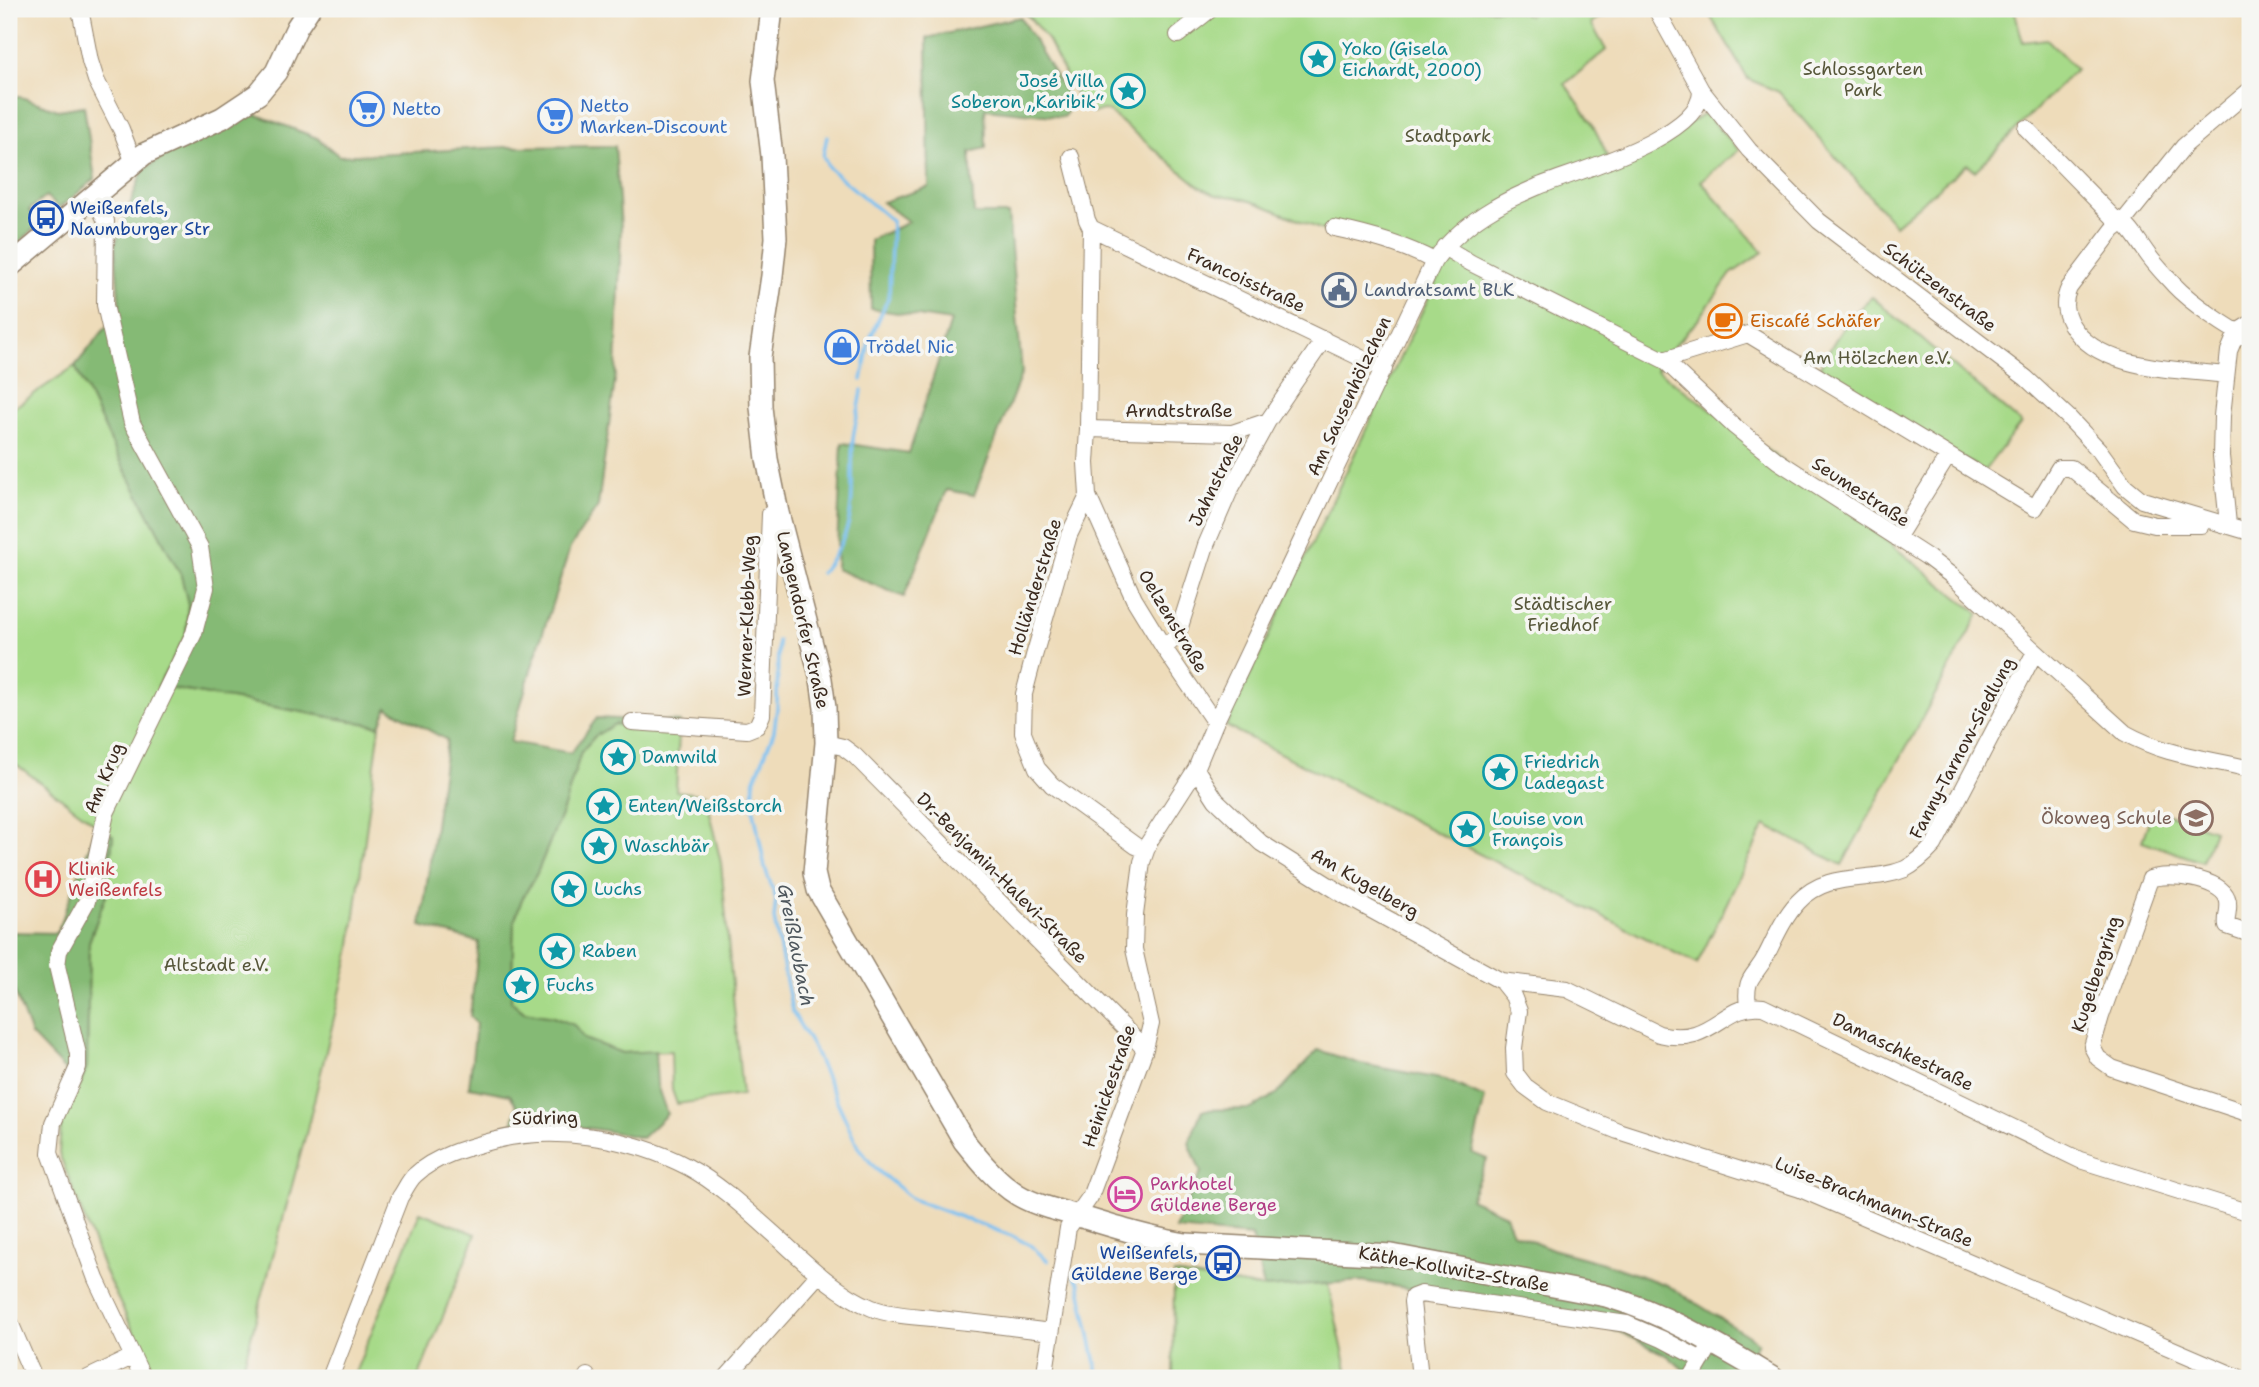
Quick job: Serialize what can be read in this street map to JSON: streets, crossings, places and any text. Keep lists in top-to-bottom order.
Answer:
{
  "streets": {
    "main road": ["Langendorfer Straße", "Käthe-Kollwitz-Straße"],
    "street": [
      "Francoisstraße",
      "Schützenstraße",
      "Am Sausenhölzchen",
      "Arndtstraße",
      "Jahnstraße",
      "Seumestraße",
      "Holländerstraße",
      "Werner-Klebb-Weg",
      "Oelzenstraße",
      "Fanny-Tarnow-Siedlung",
      "Am Krug",
      "Dr.-Benjamin-Halevi-Straße",
      "Am Kugelberg",
      "Kugelbergring",
      "Damaschkestraße",
      "Heinickestraße",
      "Südring",
      "Luise-Brachmann-Straße"
    ]
  },
  "crossings": [
    ["Francoisstraße", "Am Sausenhölzchen"],
    ["Francoisstraße", "Jahnstraße"],
    ["Francoisstraße", "Holländerstraße"],
    ["Schützenstraße", "Am Sausenhölzchen"],
    ["Am Sausenhölzchen", "Seumestraße"],
    ["Am Sausenhölzchen", "Oelzenstraße"],
    ["Am Sausenhölzchen", "Am Kugelberg"],
    ["Am Sausenhölzchen", "Heinickestraße"],
    ["Arndtstraße", "Jahnstraße"],
    ["Arndtstraße", "Holländerstraße"],
    ["Jahnstraße", "Oelzenstraße"],
    ["Seumestraße", "Fanny-Tarnow-Siedlung"],
    ["Holländerstraße", "Oelzenstraße"],
    ["Holländerstraße", "Heinickestraße"],
    ["Werner-Klebb-Weg", "Langendorfer Straße"],
    ["Langendorfer Straße", "Dr.-Benjamin-Halevi-Straße"],
    ["Langendorfer Straße", "Heinickestraße"],
    ["Langendorfer Straße", "Käthe-Kollwitz-Straße"],
    ["Fanny-Tarnow-Siedlung", "Damaschkestraße"],
    ["Dr.-Benjamin-Halevi-Straße", "Heinickestraße"],
    ["Am Kugelberg", "Heinickestraße"],
    ["Heinickestraße", "Käthe-Kollwitz-Straße"]
  ],
  "water": ["Greißlaubach"],
  "parks": [
    "Schlossgarten Park",
    "Stadtpark",
    "Am Hölzchen e.V.",
    "Städtischer Friedhof",
    "Altstadt e.V."
  ],
  "places": {
    "place": [
      "Yoko (Gisela Eichardt, 2000)",
      "José Villa Soberon „Karibik“",
      "Damwild",
      "Friedrich Ladegast",
      "Enten/Weißstorch",
      "Louise von François",
      "Waschbär",
      "Luchs",
      "Raben",
      "Fuchs"
    ],
    "supermarket": ["Netto", "Netto Marken-Discount"],
    "bus stop": ["Weißenfels, Naumburger Str", "Weißenfels, Güldene Berge"],
    "public building": ["Landratsamt BLK"],
    "cafe": ["Eiscafé Schäfer"],
    "shop": ["Trödel Nic"],
    "school or university": ["Ökoweg Schule"],
    "hospital": ["Klinik Weißenfels"],
    "hotel": ["Parkhotel Güldene Berge"]
  }
}
